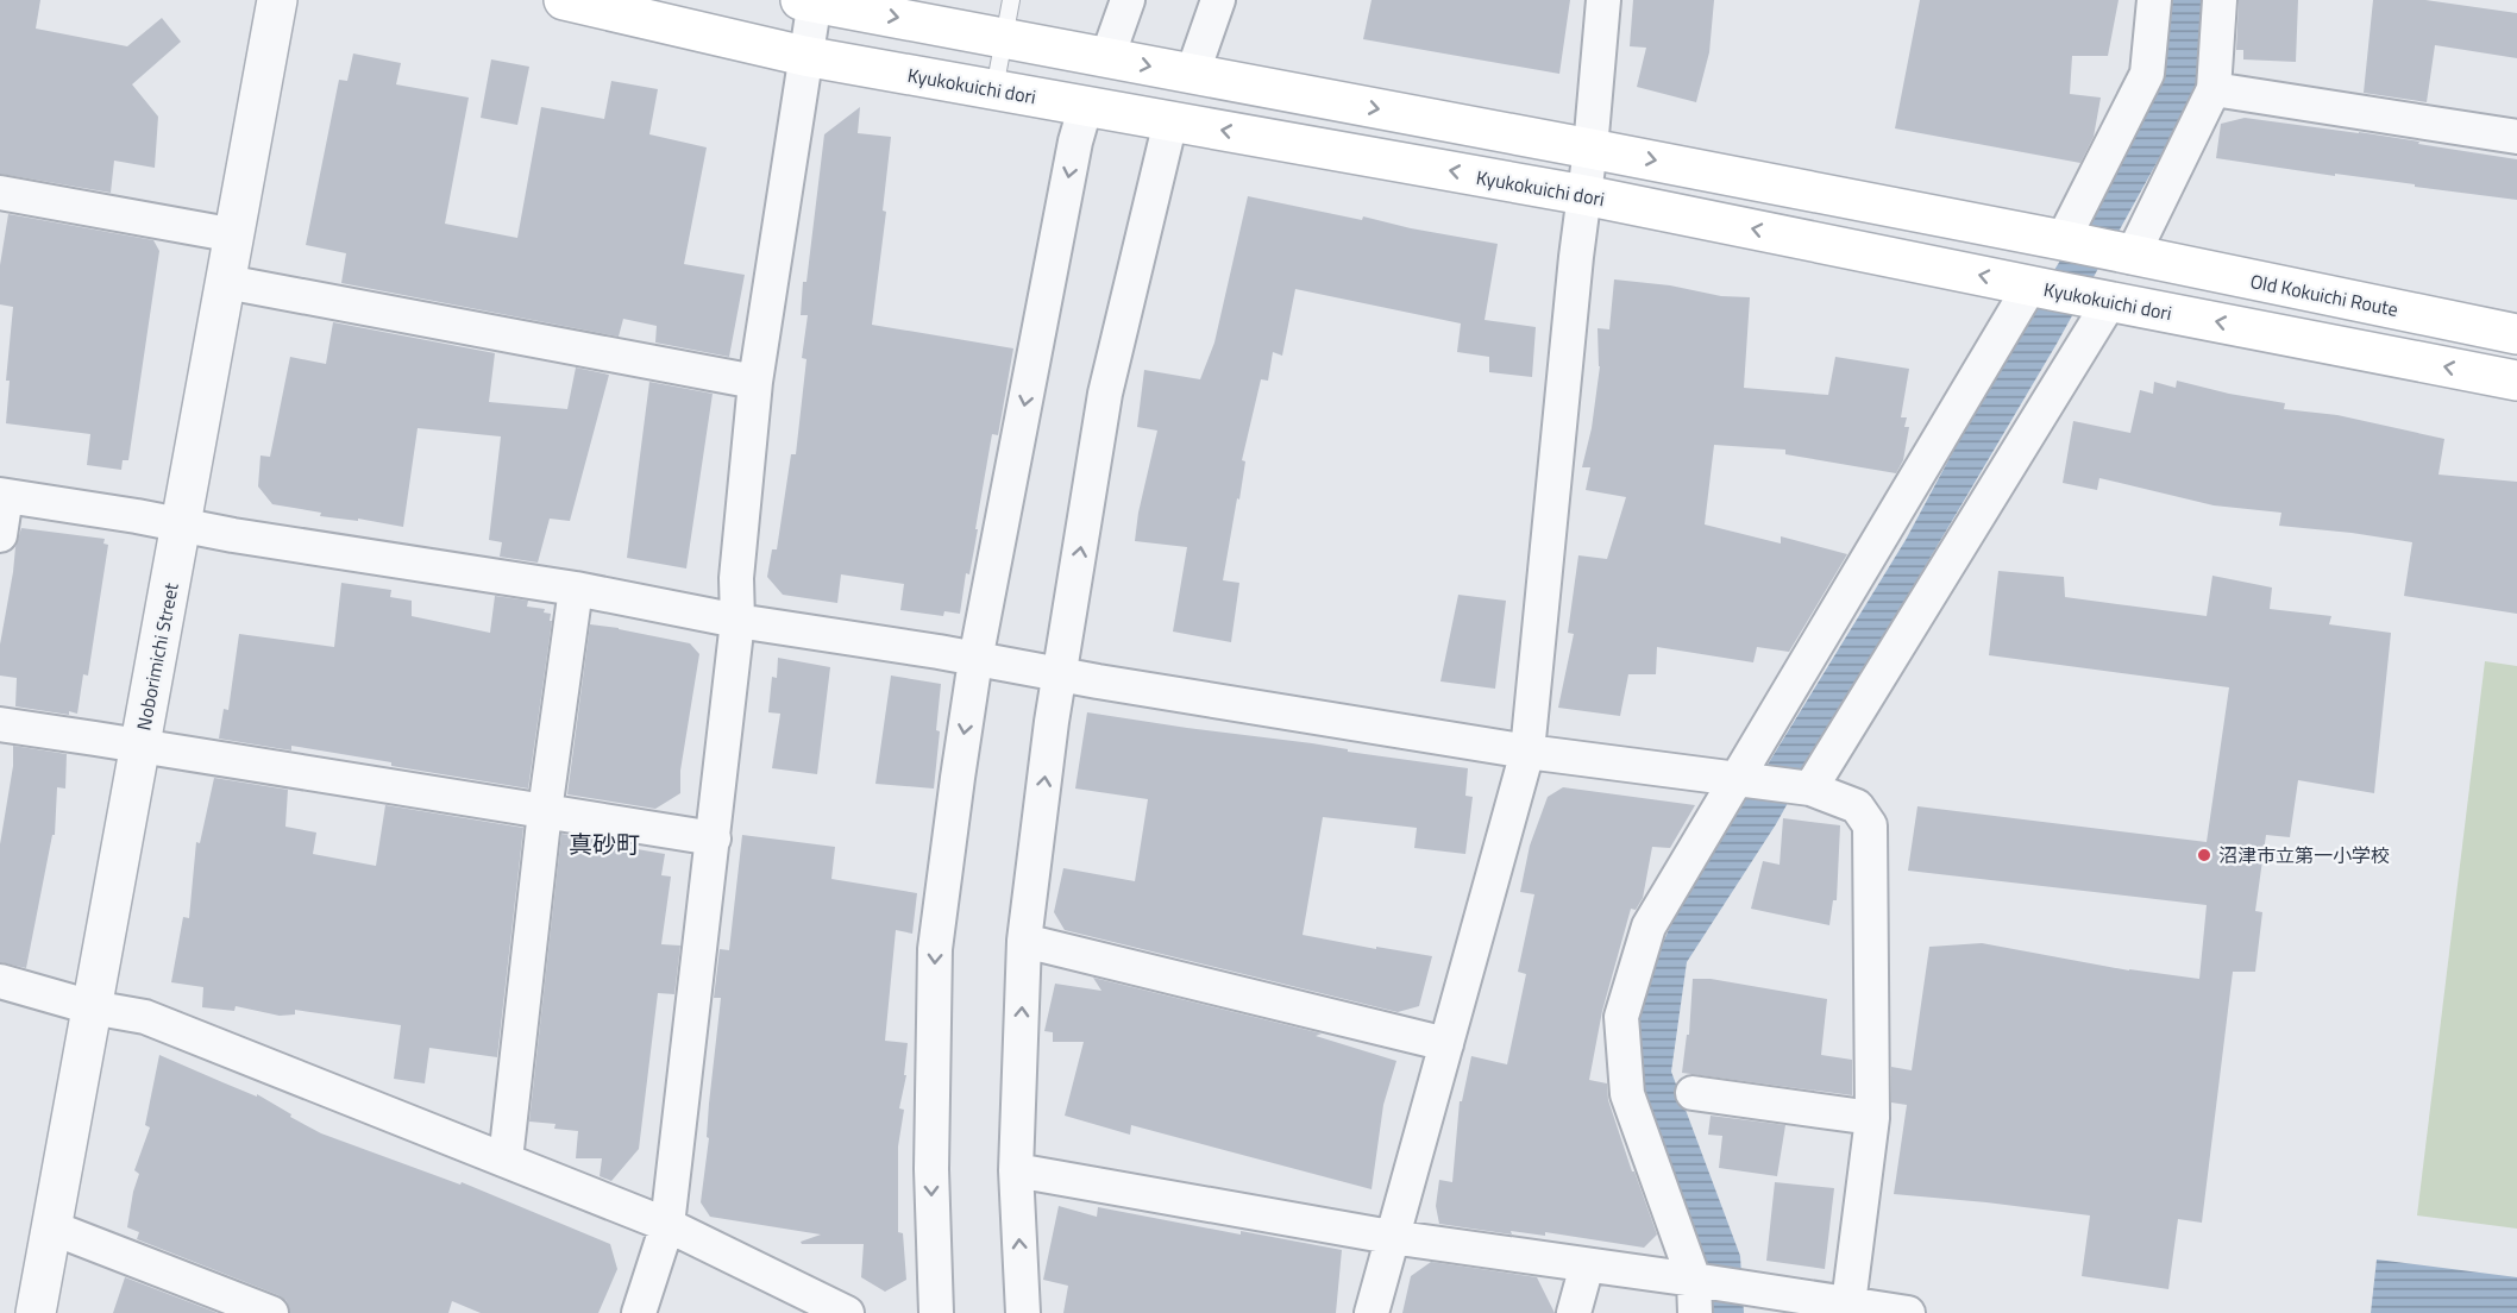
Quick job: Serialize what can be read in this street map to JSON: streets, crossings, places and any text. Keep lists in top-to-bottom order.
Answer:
{
  "streets": {
    "main road": ["Kyukokuichi dori", "Old Kokuichi Route"],
    "street": ["Noborimichi Street"]
  },
  "districts": ["真砂町"],
  "places": ["沼津市立第一小学校"]
}
